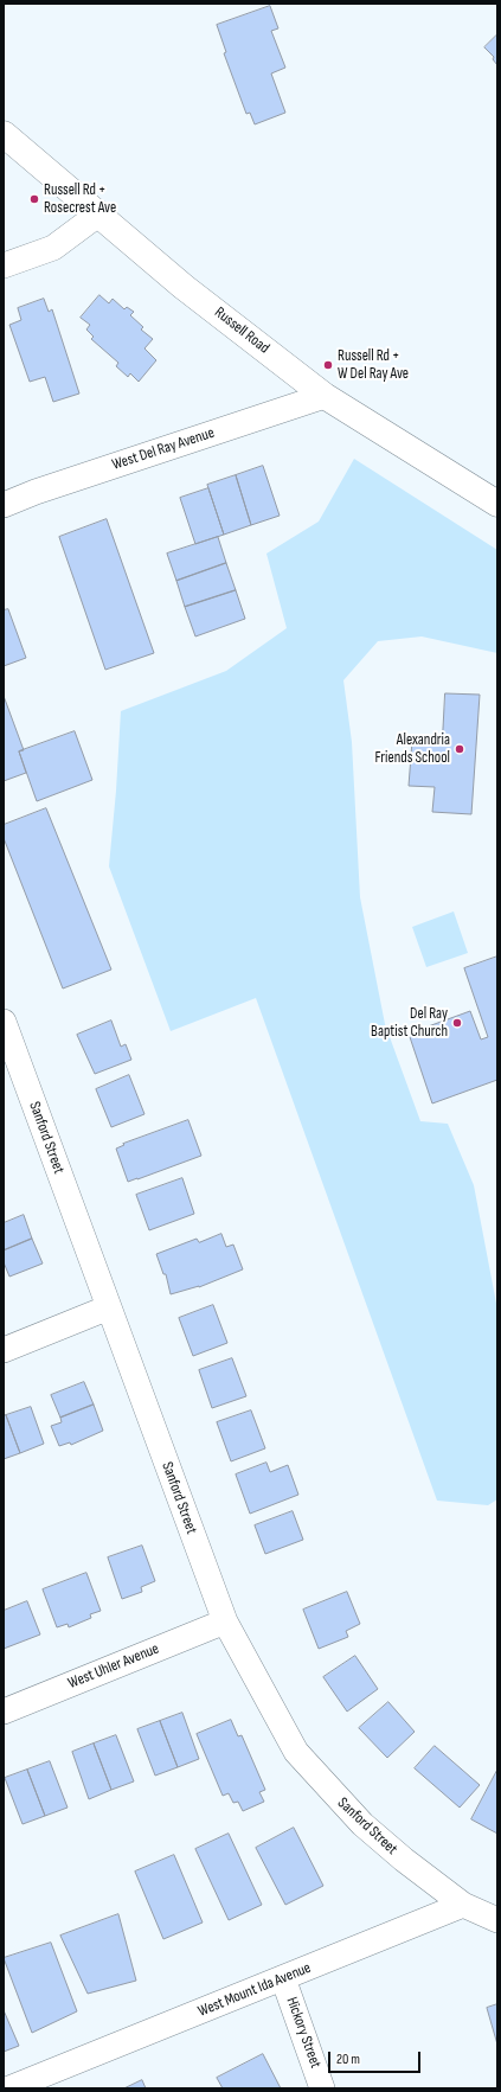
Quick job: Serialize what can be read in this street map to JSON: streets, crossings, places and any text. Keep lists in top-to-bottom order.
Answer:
{
  "streets": {
    "street": [
      "Russell Road",
      "West Del Ray Avenue",
      "Sanford Street",
      "West Uhler Avenue",
      "West Mount Ida Avenue",
      "Hickory Street"
    ]
  },
  "crossings": [
    ["Russell Road", "West Del Ray Avenue"],
    ["Sanford Street", "West Uhler Avenue"],
    ["Sanford Street", "West Mount Ida Avenue"],
    ["West Mount Ida Avenue", "Hickory Street"]
  ],
  "places": [
    "Russell Rd + Rosecrest Ave",
    "Russell Rd + W Del Ray Ave",
    "Alexandria Friends School",
    "Del Ray Baptist Church"
  ],
  "scale_bar": "20 m"
}
